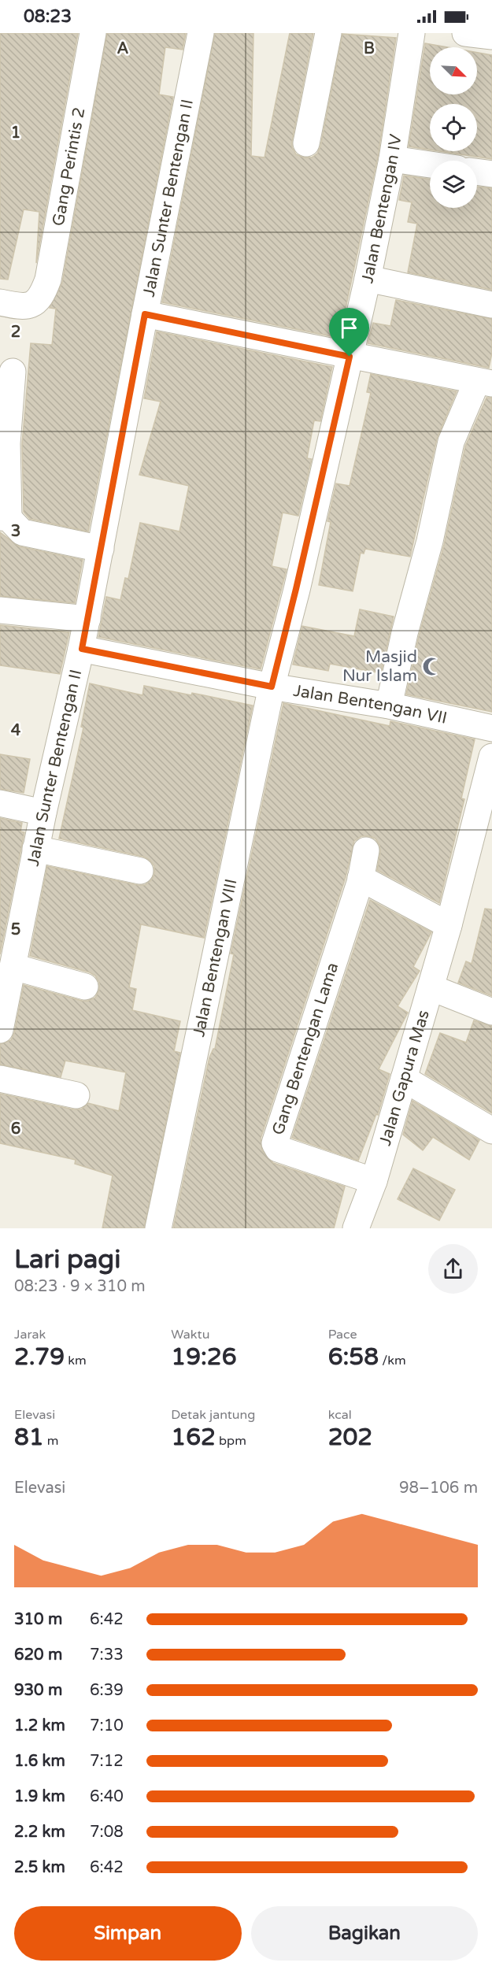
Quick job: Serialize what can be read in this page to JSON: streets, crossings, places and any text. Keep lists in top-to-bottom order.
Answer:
{
  "streets": {
    "street": [
      "Gang Perintis 2",
      "Jalan Sunter Bentengan II",
      "Jalan Bentengan IV",
      "Jalan Bentengan VII",
      "Jalan Bentengan VIII",
      "Gang Bentengan Lama",
      "Jalan Gapura Mas"
    ]
  },
  "crossings": [
    ["Jalan Sunter Bentengan II", "Jalan Bentengan VII"],
    ["Jalan Bentengan IV", "Jalan Bentengan VII"],
    ["Jalan Bentengan IV", "Jalan Bentengan VIII"],
    ["Jalan Bentengan VII", "Jalan Bentengan VIII"],
    ["Gang Bentengan Lama", "Jalan Gapura Mas"]
  ],
  "places": {
    "mosque": ["Masjid Nur Islam"]
  },
  "north": "bottom right",
  "page": {
    "status": "08:23",
    "heading": ["Lari pagi", "08:23 · 9 × 310 m"],
    "stats": [
      ["Jarak", "2.79 km"],
      ["Waktu", "19:26"],
      ["Pace", "6:58 /km"],
      ["Elevasi", "81 m"],
      ["Detak jantung", "162 bpm"],
      ["kcal", "202"]
    ],
    "chart": ["Elevasi", "98–106 m"],
    "list": [
      {
        "name": "310 m",
        "note": "6:42"
      },
      {
        "name": "620 m",
        "note": "7:33"
      },
      {
        "name": "930 m",
        "note": "6:39"
      },
      {
        "name": "1.2 km",
        "note": "7:10"
      },
      {
        "name": "1.6 km",
        "note": "7:12"
      },
      {
        "name": "1.9 km",
        "note": "6:40"
      },
      {
        "name": "2.2 km",
        "note": "7:08"
      },
      {
        "name": "2.5 km",
        "note": "6:42"
      }
    ],
    "buttons": ["Simpan", "Bagikan"]
  },
  "grid": {
    "columns": ["A", "B"],
    "rows": [
      "1",
      "2",
      "3",
      "4",
      "5",
      "6"
    ]
  }
}
